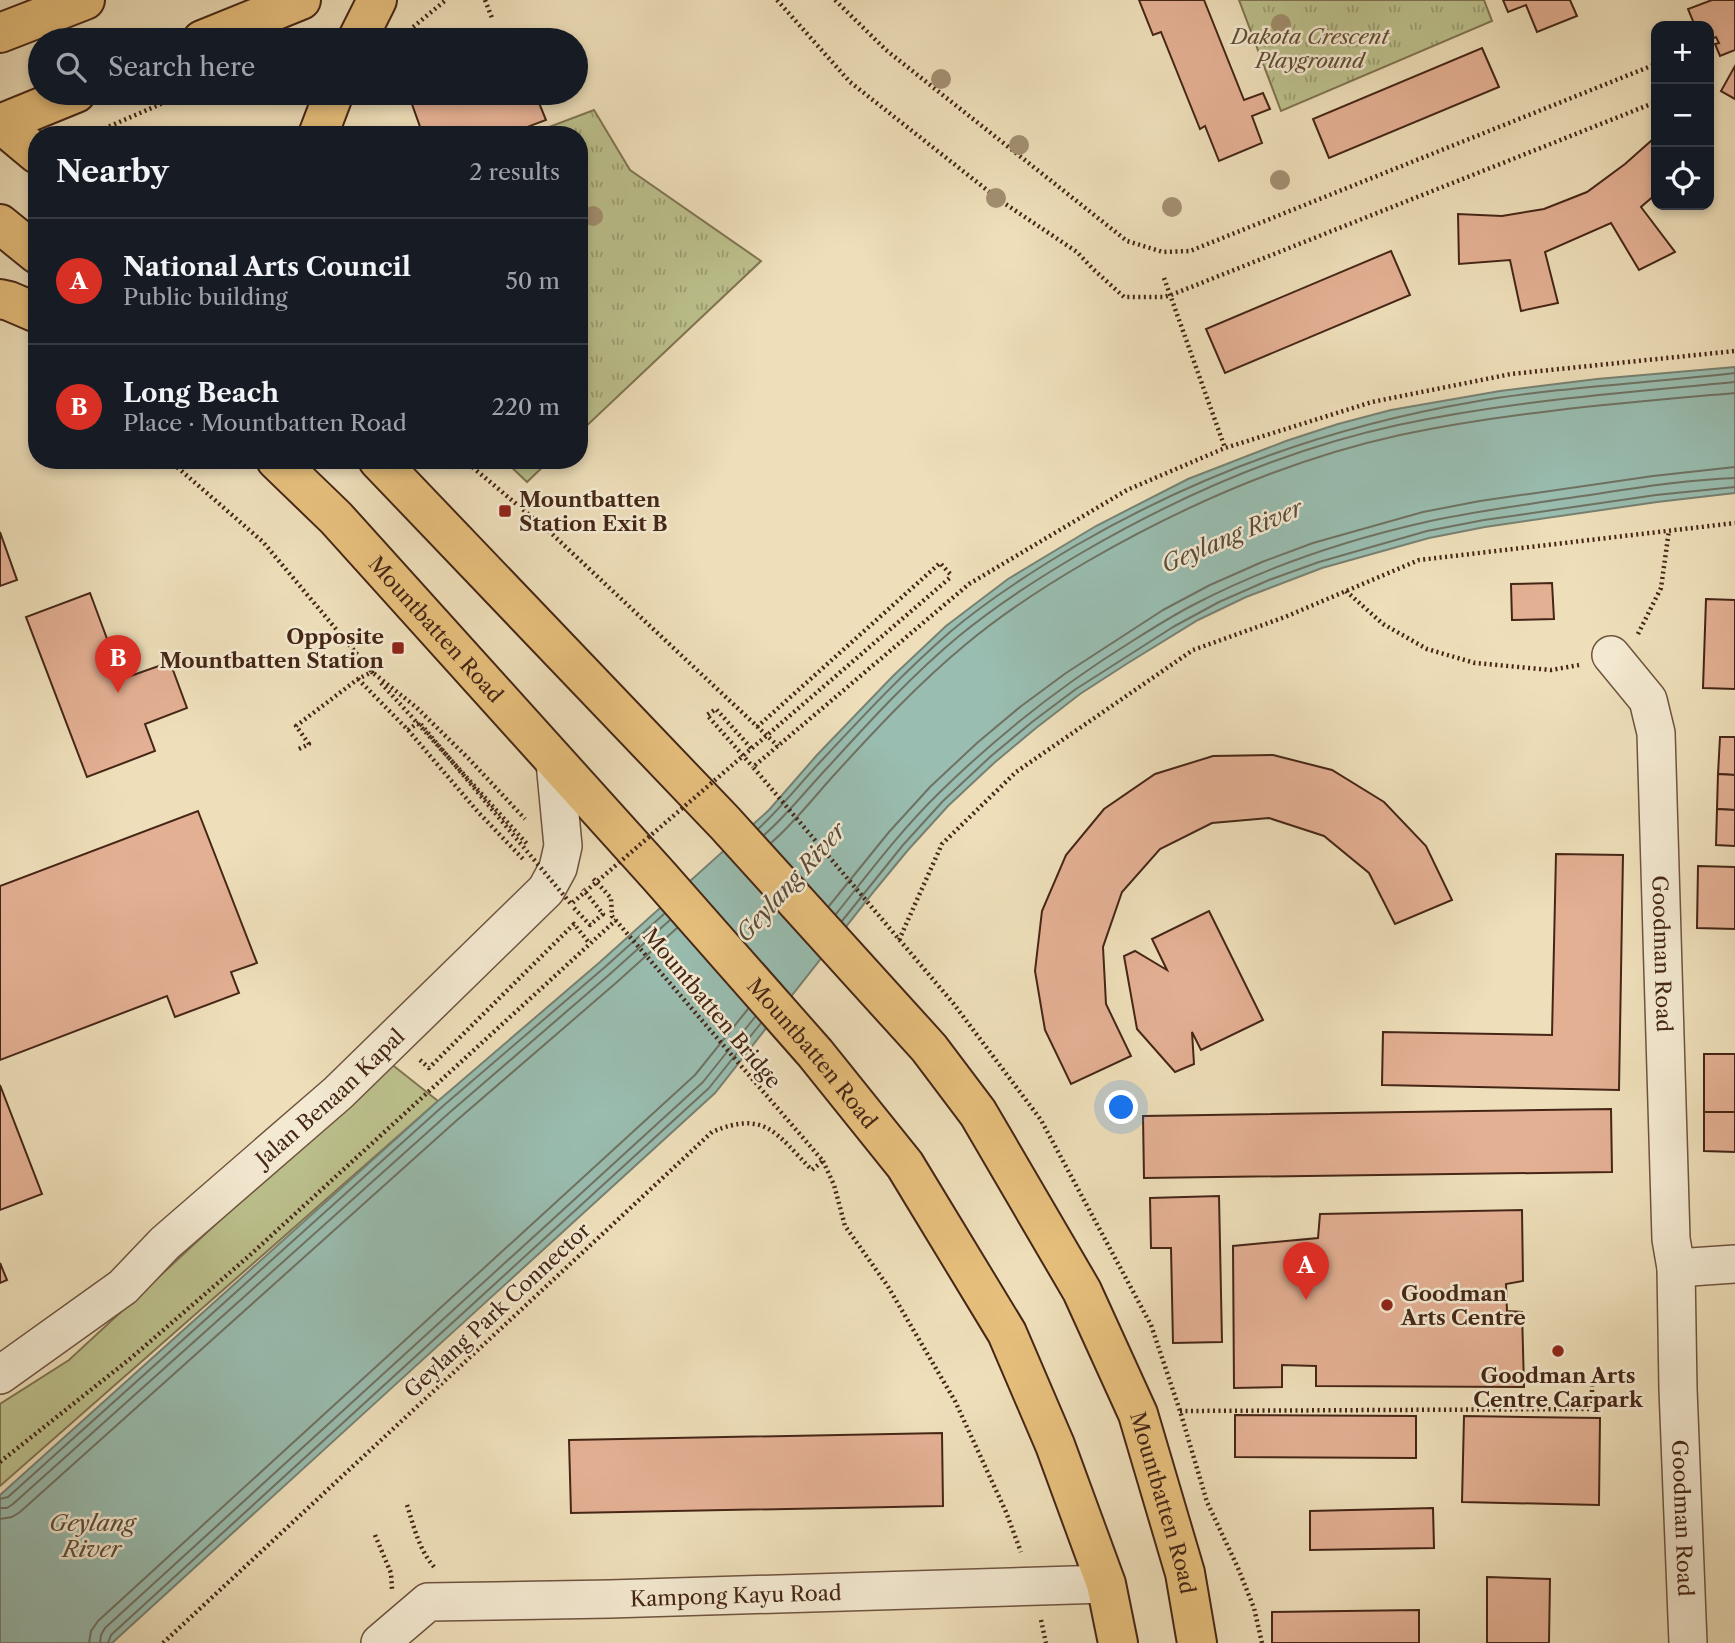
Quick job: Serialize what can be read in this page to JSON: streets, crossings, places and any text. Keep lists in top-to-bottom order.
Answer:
{
  "streets": {
    "main road": ["Mountbatten Road"],
    "street": ["Goodman Road", "Jalan Benaan Kapal", "Kampong Kayu Road"],
    "path": ["Mountbatten Bridge", "Geylang Park Connector"]
  },
  "crossings": [
    ["Mountbatten Road", "Jalan Benaan Kapal"],
    ["Mountbatten Road", "Kampong Kayu Road"],
    ["Mountbatten Bridge", "Jalan Benaan Kapal"],
    ["Mountbatten Bridge", "Geylang Park Connector"]
  ],
  "water": ["Geylang River"],
  "parks": ["Dakota Crescent Playground"],
  "places": {
    "transit": ["Mountbatten Station Exit B", "Opposite Mountbatten Station"],
    "other": ["Goodman Arts Centre", "Goodman Arts Centre Carpark"]
  },
  "page": {
    "map_buttons": ["+", "−"],
    "search": "Search here",
    "heading": ["Nearby", "2 results"],
    "list": [
      {
        "mark": "A",
        "name": "National Arts Council",
        "note": "Public building",
        "value": "50 m"
      },
      {
        "mark": "B",
        "name": "Long Beach",
        "note": "Place · Mountbatten Road",
        "value": "220 m"
      }
    ],
    "pins": ["B", "A"]
  }
}
